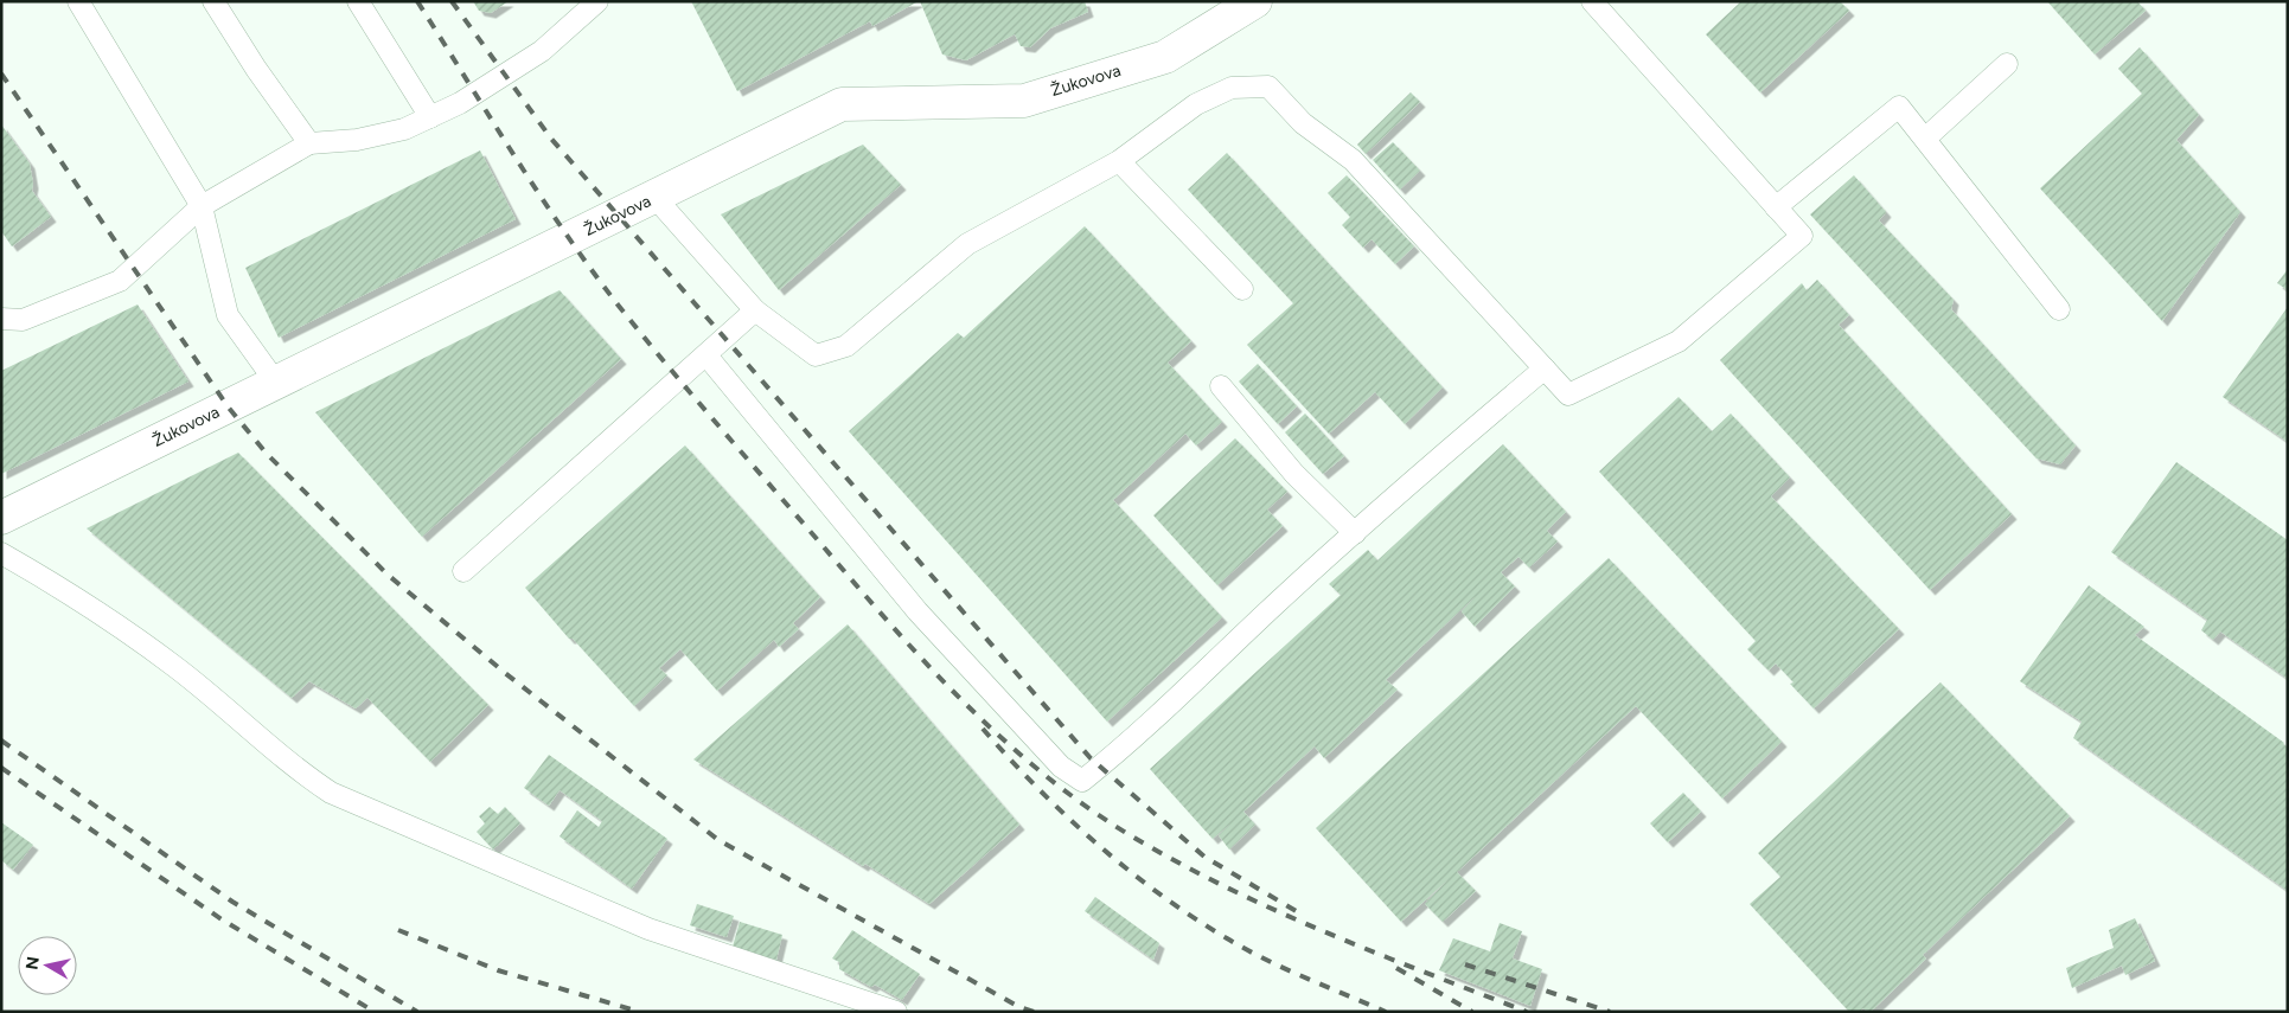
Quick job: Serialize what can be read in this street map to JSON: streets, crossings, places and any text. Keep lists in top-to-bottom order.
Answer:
{
  "streets": {
    "street": ["Žukovova"]
  },
  "north": "left"
}
